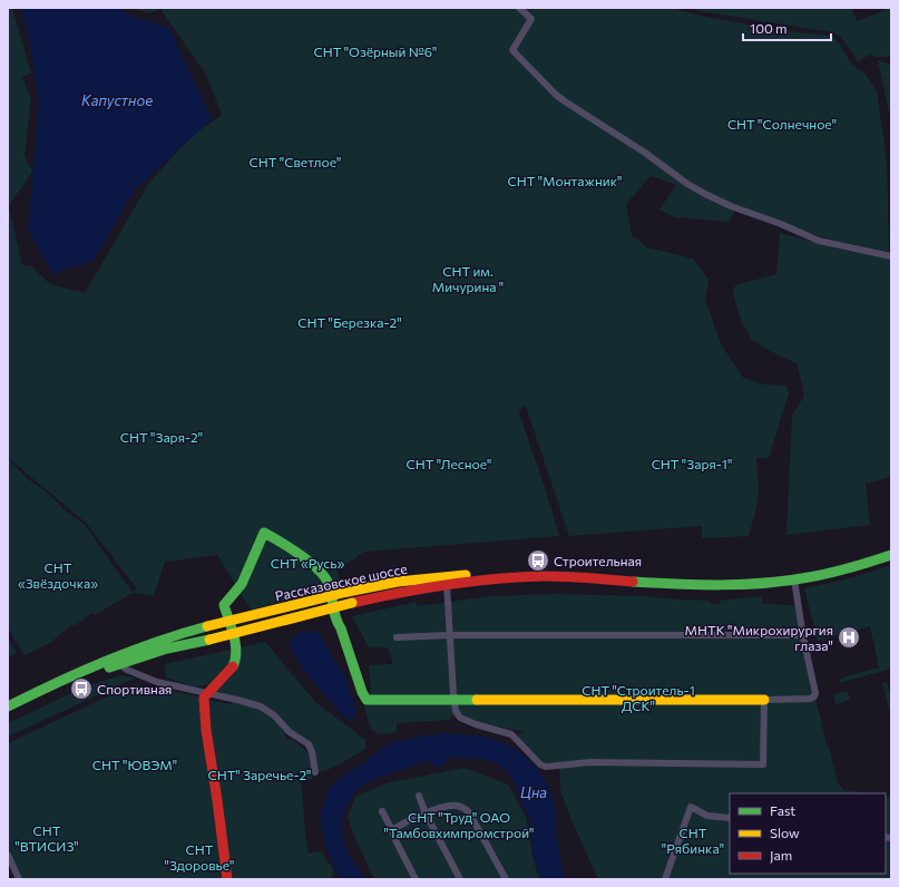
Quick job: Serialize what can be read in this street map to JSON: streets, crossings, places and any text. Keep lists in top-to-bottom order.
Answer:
{
  "streets": {
    "main road": ["Рассказовское шоссе"]
  },
  "water": ["Капустное", "Цна"],
  "parks": [
    "СНТ \"Озёрный №6\"",
    "СНТ \"Солнечное\"",
    "СНТ \"Светлое\"",
    "СНТ \"Монтажник\"",
    "СНТ им. Мичурина \"",
    "СНТ \"Березка-2\"",
    "СНТ \"Заря-2\"",
    "СНТ \"Лесное\"",
    "СНТ \"Заря-1\"",
    "СНТ «Русь»",
    "СНТ «Звёздочка»",
    "СНТ \"Строитель-1 ДСК\"",
    "СНТ \"ЮВЭМ\"",
    "СНТ\" Заречье-2\"",
    "СНТ \"Труд\" ОАО \"Тамбовхимпромстрой\"",
    "СНТ \"ВТИСИЗ\"",
    "СНТ \"Рябинка\"",
    "СНТ \"Здоровье\""
  ],
  "places": {
    "bus stop": ["Строительная", "Спортивная"],
    "hospital": ["МНТК \"Микрохирургия глаза\""]
  },
  "legend": ["Fast", "Slow", "Jam"],
  "scale_bar": "100 m"
}
